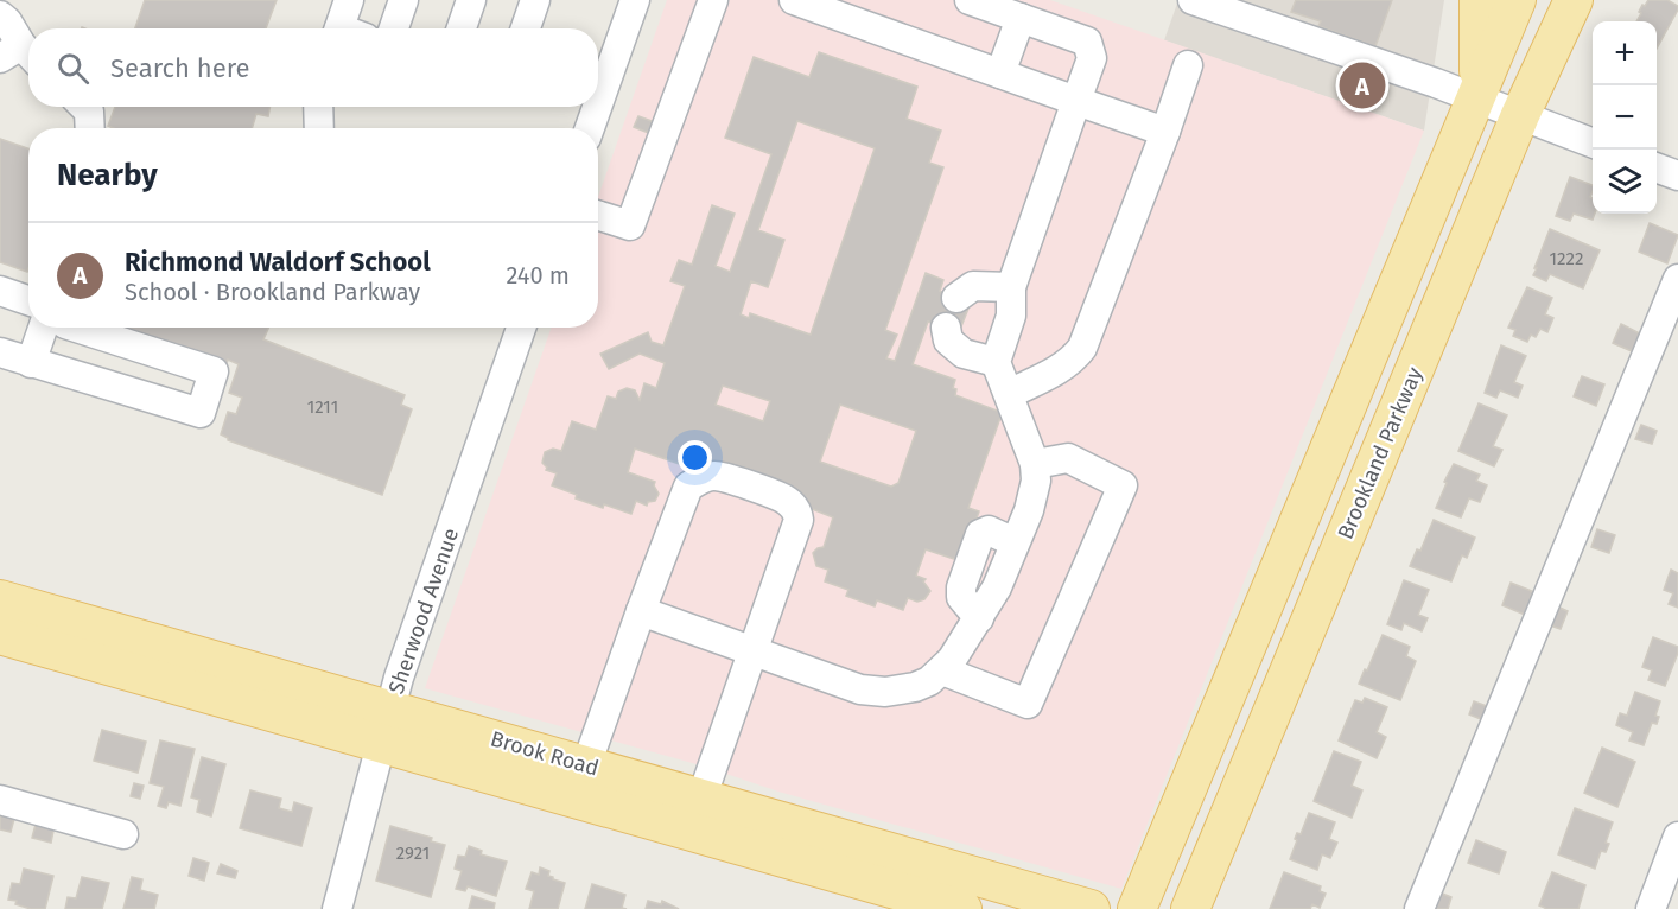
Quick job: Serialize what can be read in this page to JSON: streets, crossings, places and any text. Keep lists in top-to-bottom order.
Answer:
{
  "streets": {
    "main road": ["Brookland Parkway", "Brook Road"],
    "street": ["Sherwood Avenue"]
  },
  "crossings": [
    ["Sherwood Avenue", "Brook Road"]
  ],
  "house_numbers": ["1222", "1211", "2921"],
  "page": {
    "map_buttons": ["+", "−"],
    "search": "Search here",
    "pins": "A",
    "heading": "Nearby",
    "list": [
      {
        "mark": "A",
        "name": "Richmond Waldorf School",
        "note": "School · Brookland Parkway",
        "value": "240 m"
      }
    ]
  }
}
